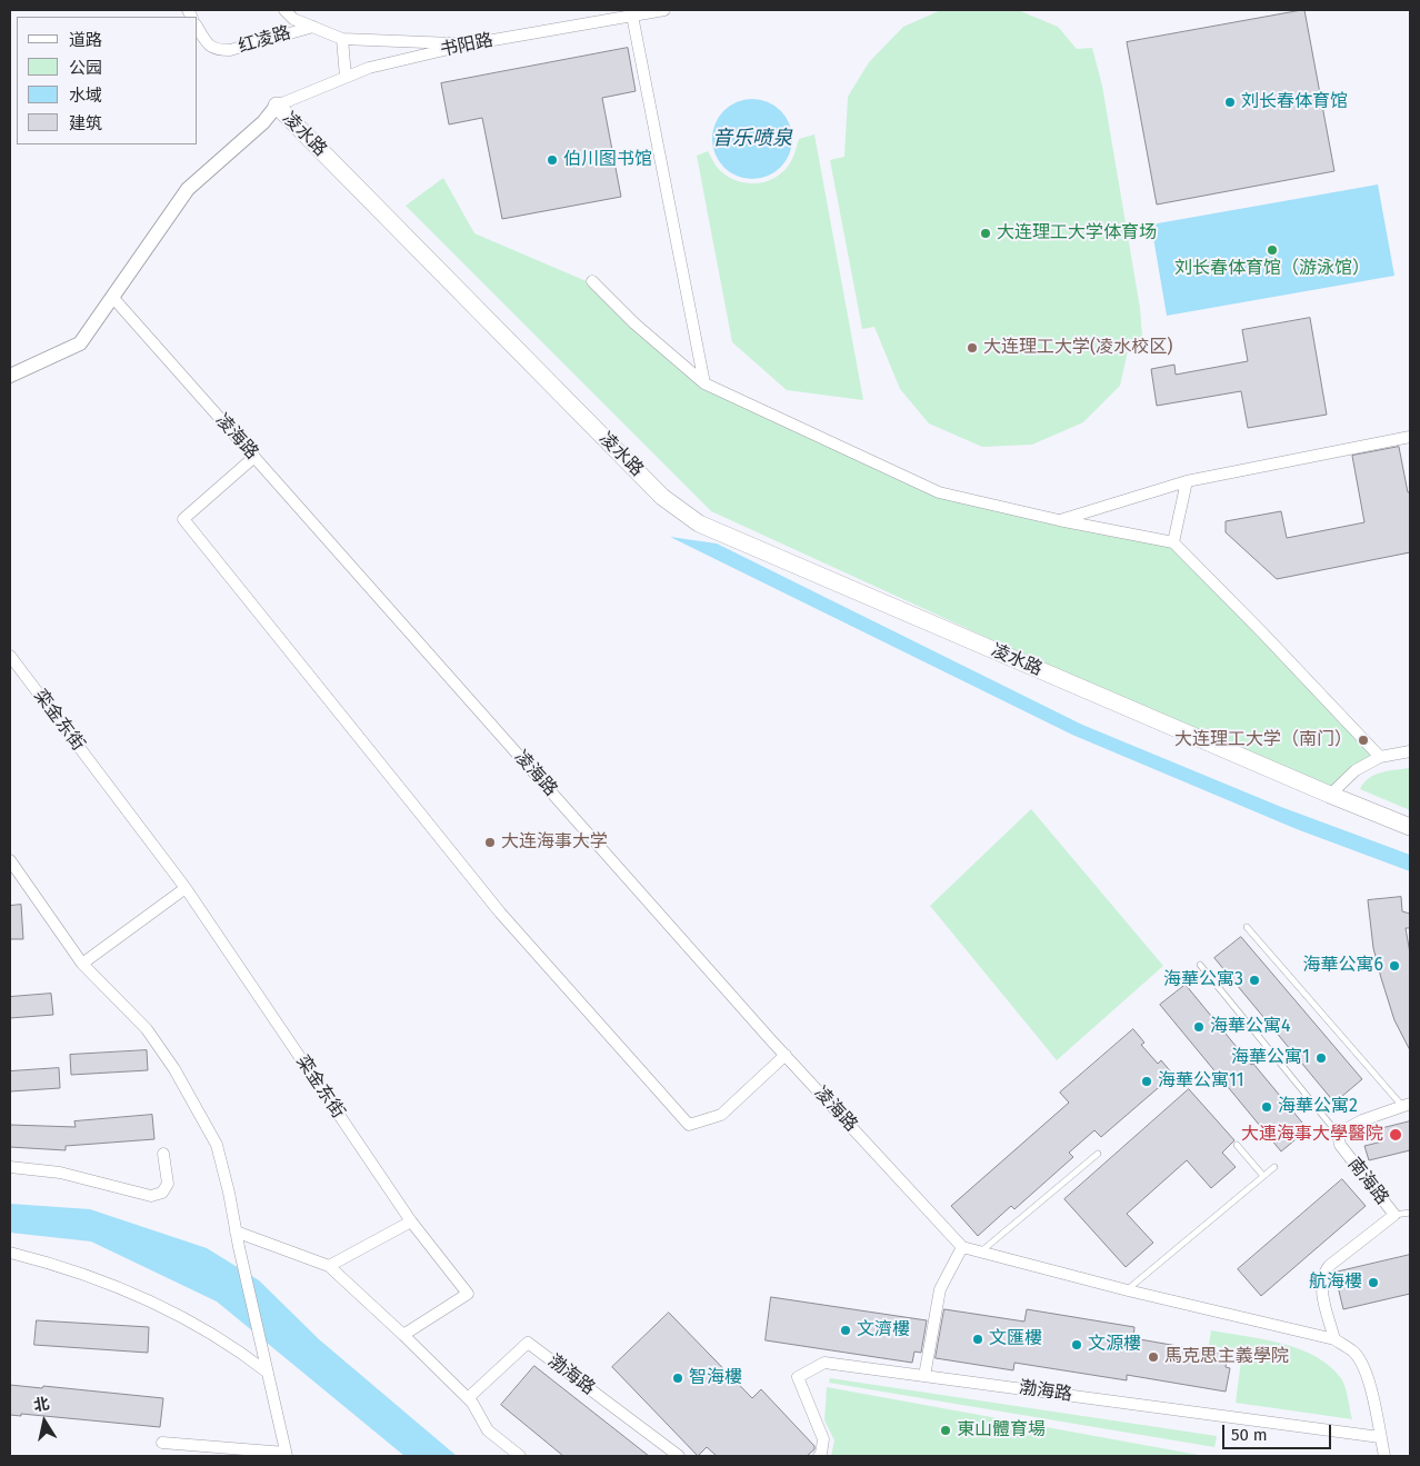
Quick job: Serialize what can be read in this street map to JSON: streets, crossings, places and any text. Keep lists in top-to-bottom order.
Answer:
{
  "streets": {
    "main road": ["凌水路"],
    "street": [
      "红凌路",
      "书阳路",
      "凌海路",
      "栾金东街",
      "南海路",
      "渤海路"
    ]
  },
  "crossings": [
    ["书阳路", "凌水路"],
    ["凌水路", "凌海路"]
  ],
  "water": ["音乐喷泉"],
  "places": [
    "刘长春体育馆",
    "伯川图书馆",
    "大连理工大学体育场",
    "刘长春体育馆（游泳馆）",
    "大连理工大学(凌水校区)",
    "大连理工大学（南门）",
    "大连海事大学",
    "海華公寓6",
    "海華公寓3",
    "海華公寓4",
    "海華公寓1",
    "海華公寓11",
    "海華公寓2",
    "大連海事大學醫院",
    "航海樓",
    "文濟樓",
    "文匯樓",
    "文源樓",
    "馬克思主義學院",
    "智海樓",
    "東山體育場"
  ],
  "legend": [
    "道路",
    "公园",
    "水域",
    "建筑"
  ],
  "scale_bar": "50 m",
  "north": "top"
}
